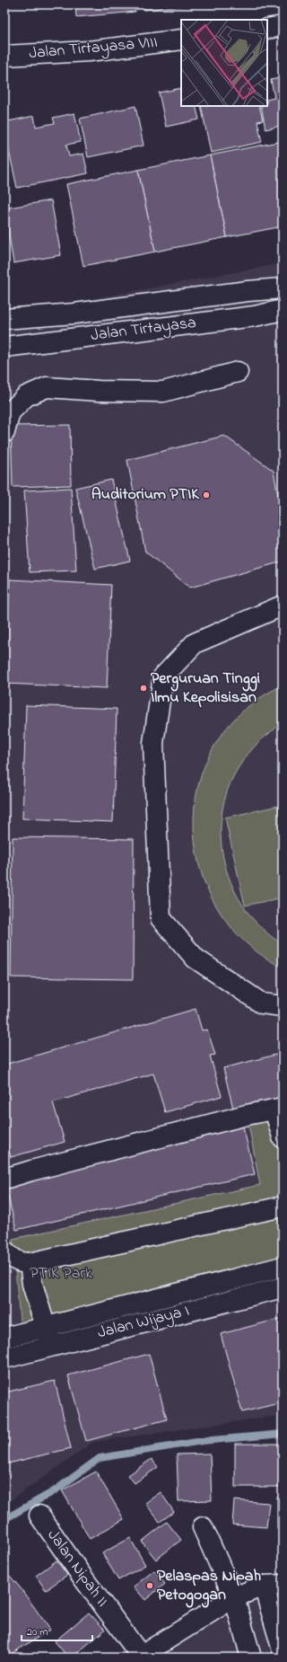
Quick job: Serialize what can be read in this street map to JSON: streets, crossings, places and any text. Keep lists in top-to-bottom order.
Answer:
{
  "streets": {
    "main road": [
      "Jalan Tirtayasa VIII",
      "Jalan Tirtayasa",
      "Jalan Wijaya I",
      "Jalan Nipah II"
    ]
  },
  "parks": ["PTIK Park"],
  "places": ["Auditorium PTIK", "Perguruan Tinggi Ilmu Kepolisisan", "Pelaspas Nipah Petogogan"],
  "scale_bar": "20 m"
}
